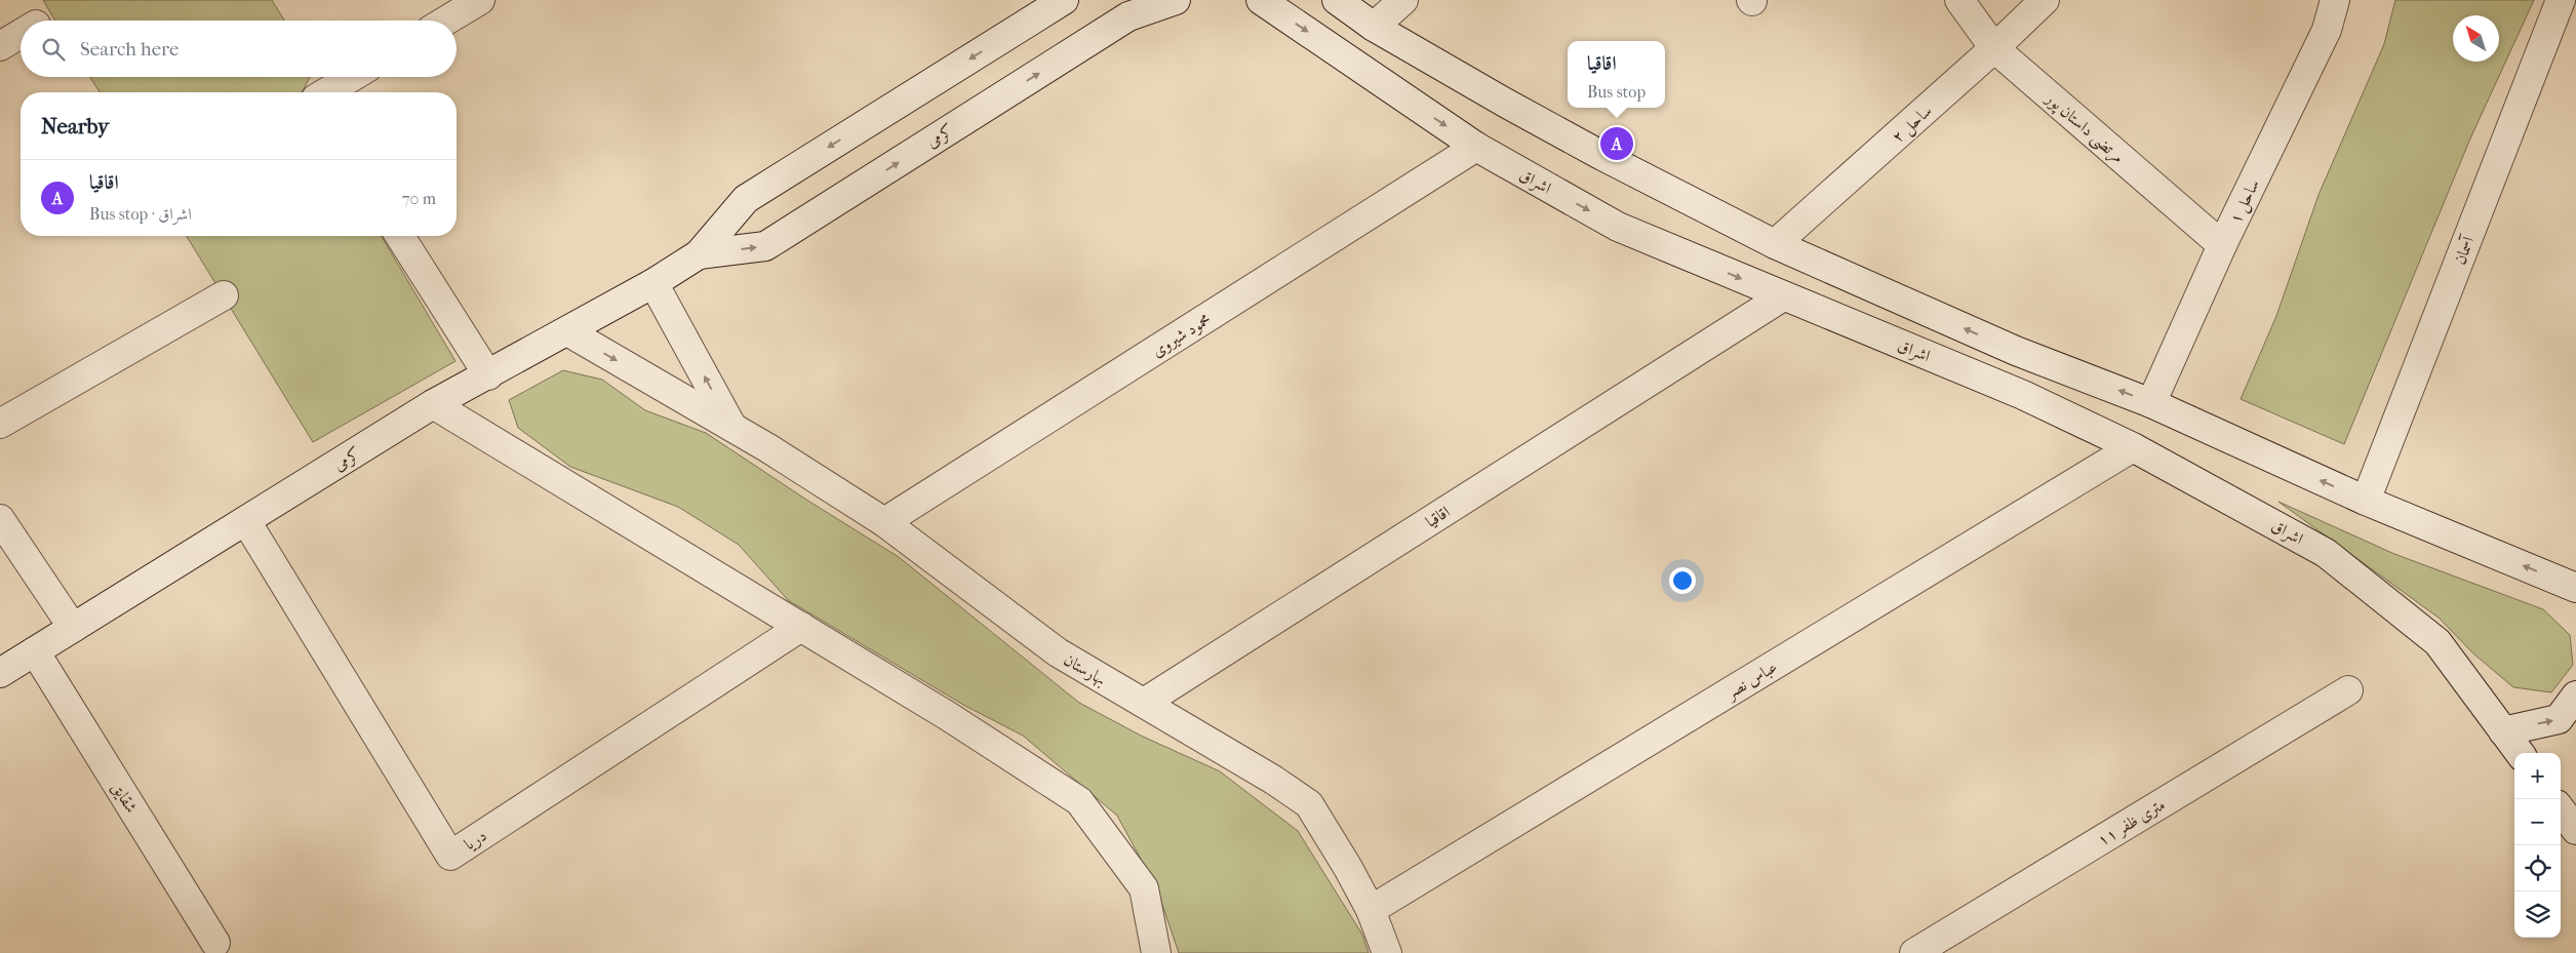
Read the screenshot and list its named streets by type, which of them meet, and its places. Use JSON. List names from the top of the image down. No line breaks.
{"streets":{"street":["ساحل ۲","مرتضی داستان پور","کرمی","اشراق","ساحل ۱","آسمان","محمود شیروی","اقاقیا","بهارستان","عباس نصر","شقایق","۱۱ متری ظفر","دریا"]},"crossings":[["ساحل ۲","مرتضی داستان پور"],["مرتضی داستان پور","ساحل ۱"],["کرمی","بهارستان"],["کرمی","شقایق"],["کرمی","دریا"],["اشراق","محمود شیروی"],["اشراق","اقاقیا"],["اشراق","عباس نصر"],["محمود شیروی","بهارستان"],["اقاقیا","بهارستان"],["بهارستان","عباس نصر"]],"north":"top left","page":{"search":"Search here","popup":["اقاقیا","Bus stop"],"heading":"Nearby","pins":"A","list":[{"mark":"A","name":"اقاقیا","note":"Bus stop · اشراق","value":"70 m"}],"map_buttons":["+","−"]}}
